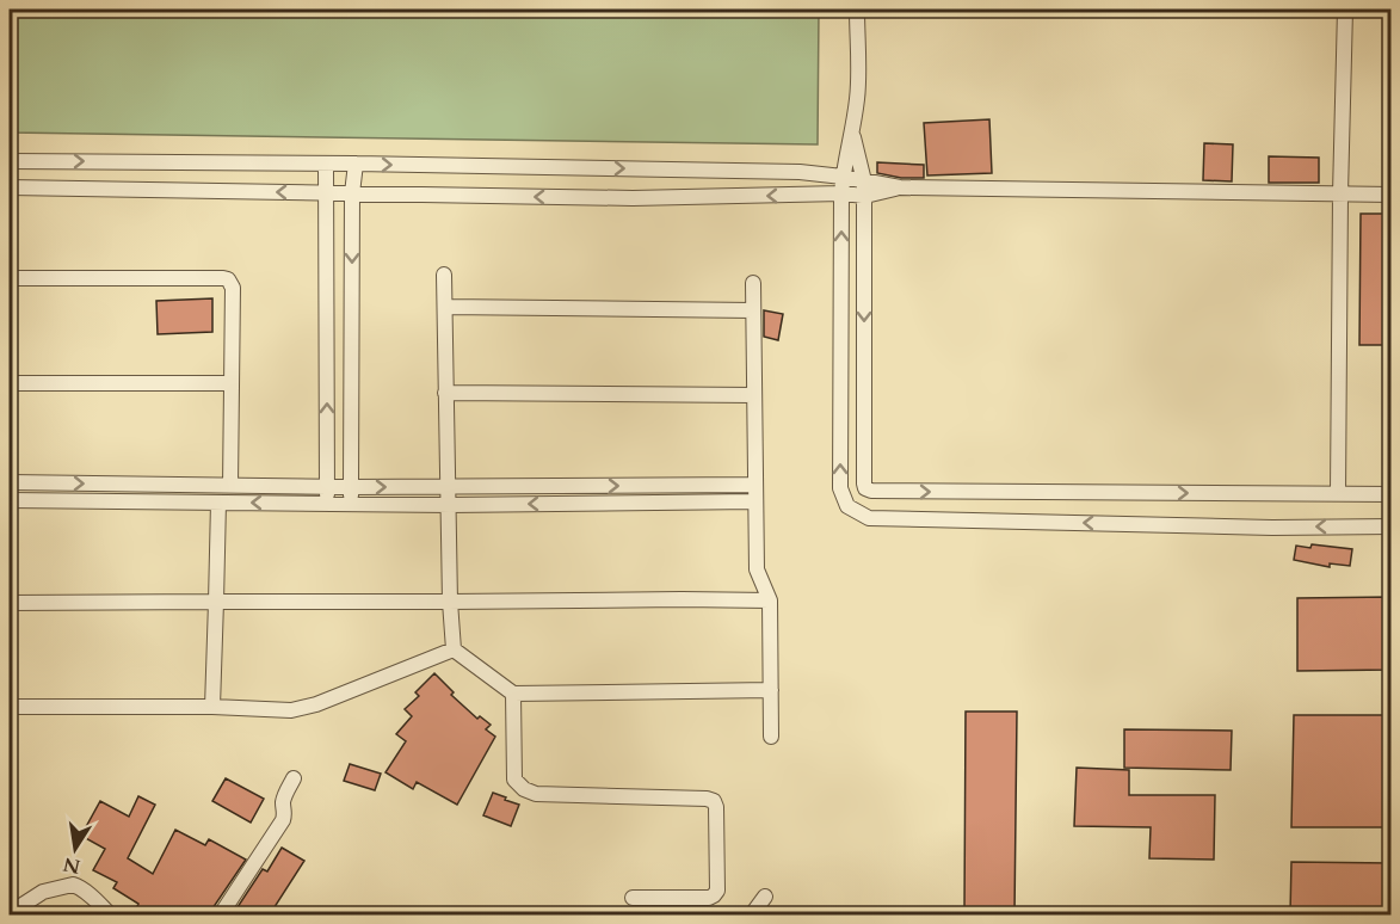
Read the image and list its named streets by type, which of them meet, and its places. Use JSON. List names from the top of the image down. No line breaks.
{"north":"bottom"}
